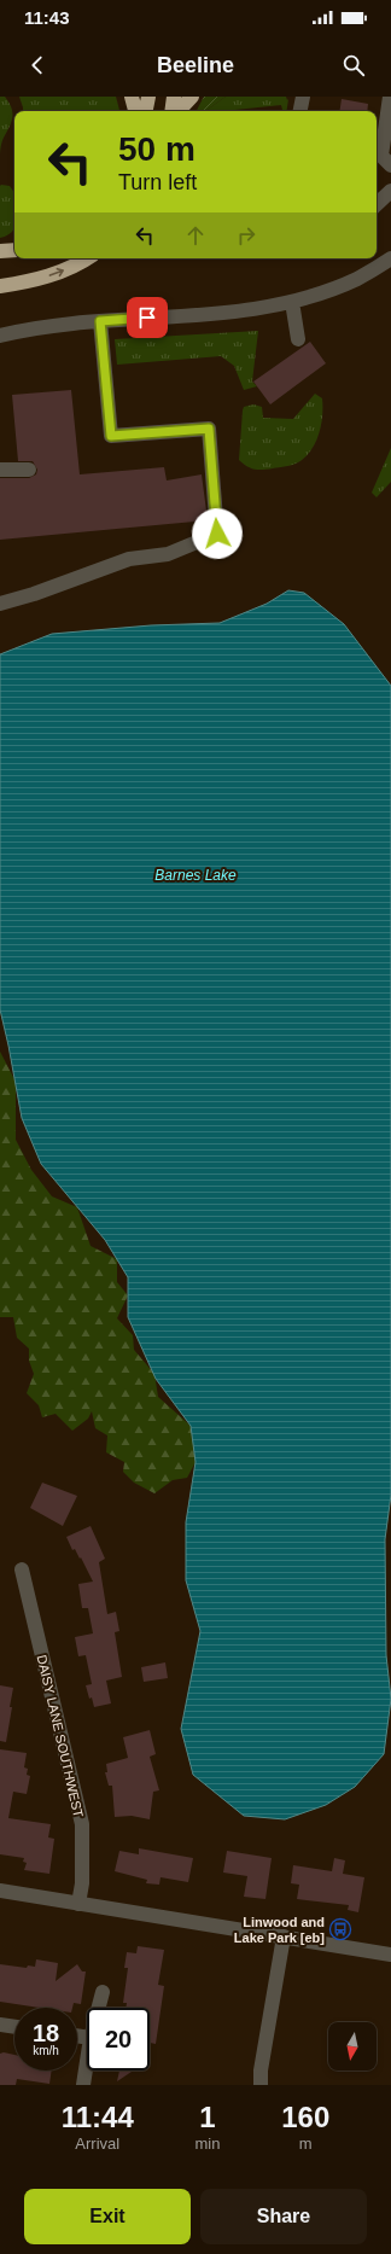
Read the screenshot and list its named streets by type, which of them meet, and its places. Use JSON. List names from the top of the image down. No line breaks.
{"streets":{"street":["DAISY LANE SOUTHWEST"]},"water":["Barnes Lake"],"places":{"bus stop":["Linwood and Lake Park [eb]"]},"north":"bottom","page":{"status":"11:43","header":"Beeline","turn":["50 m","Turn left"],"speed":"18 km/h","limit":"20","eta":["11:44","Arrival","1","min","160","m"],"buttons":["Exit","Share"]}}
